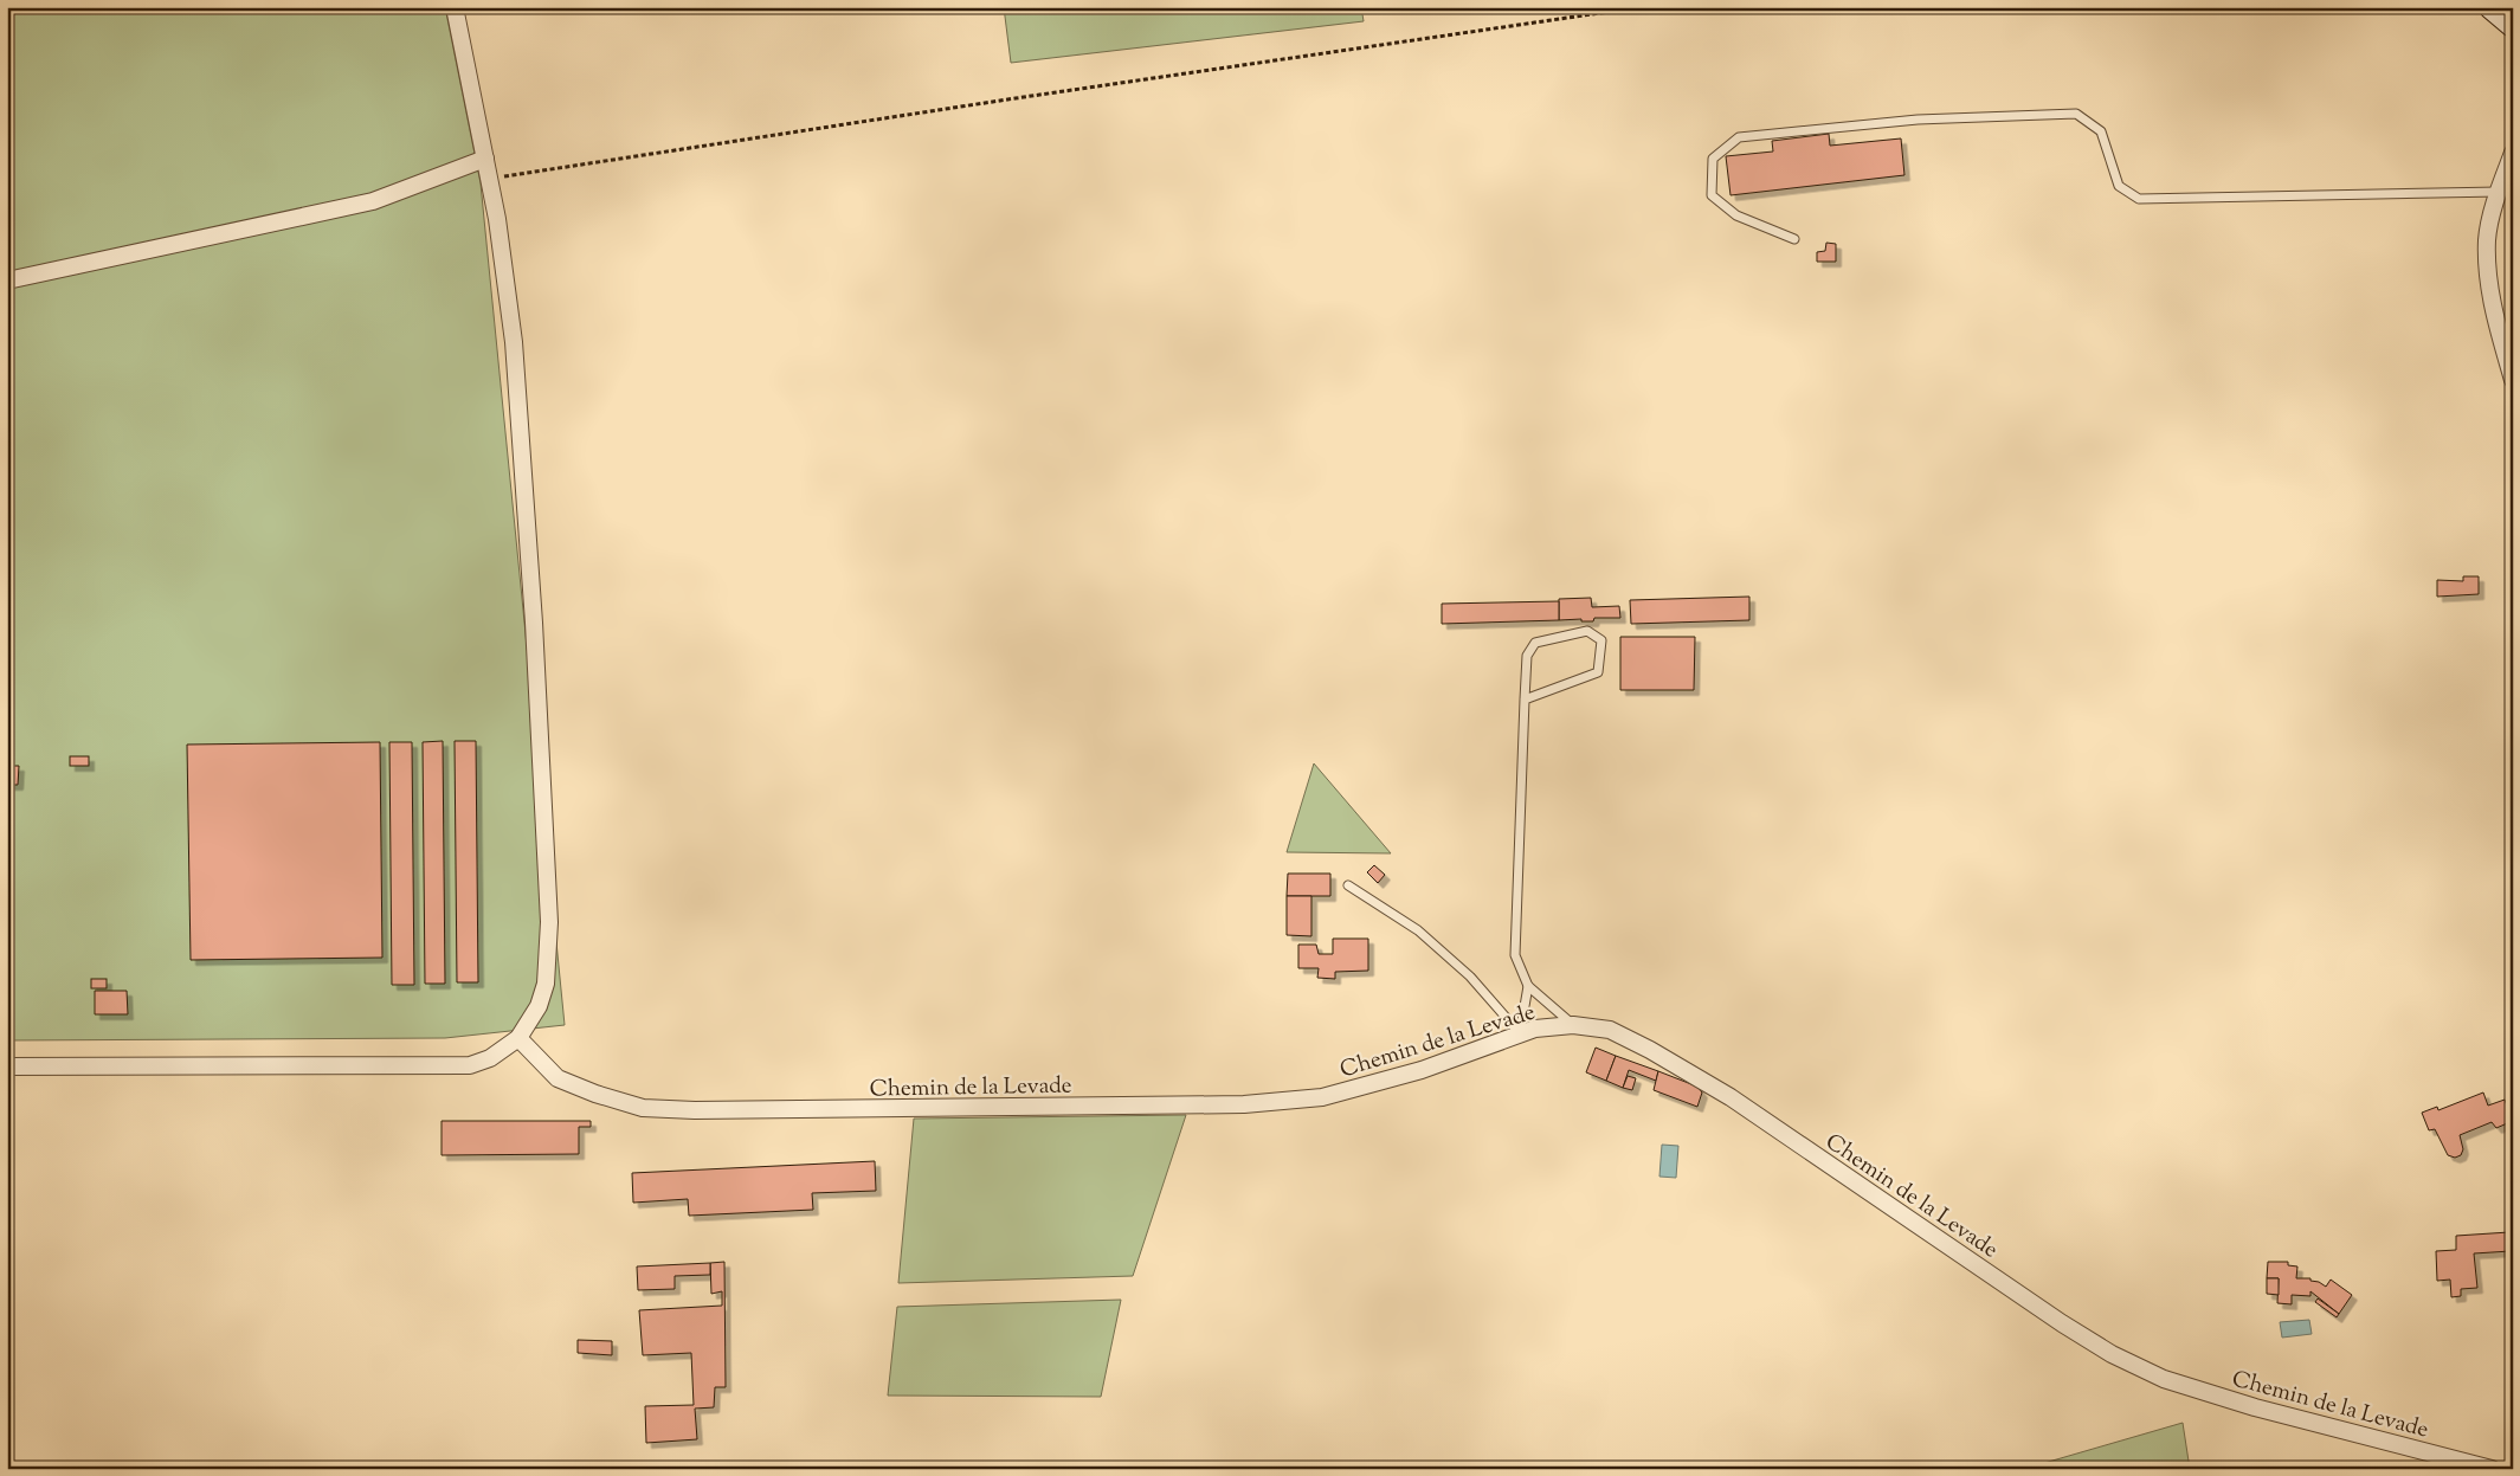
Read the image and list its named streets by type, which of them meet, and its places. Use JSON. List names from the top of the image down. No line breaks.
{"streets":{"street":["Chemin de la Levade"]}}
